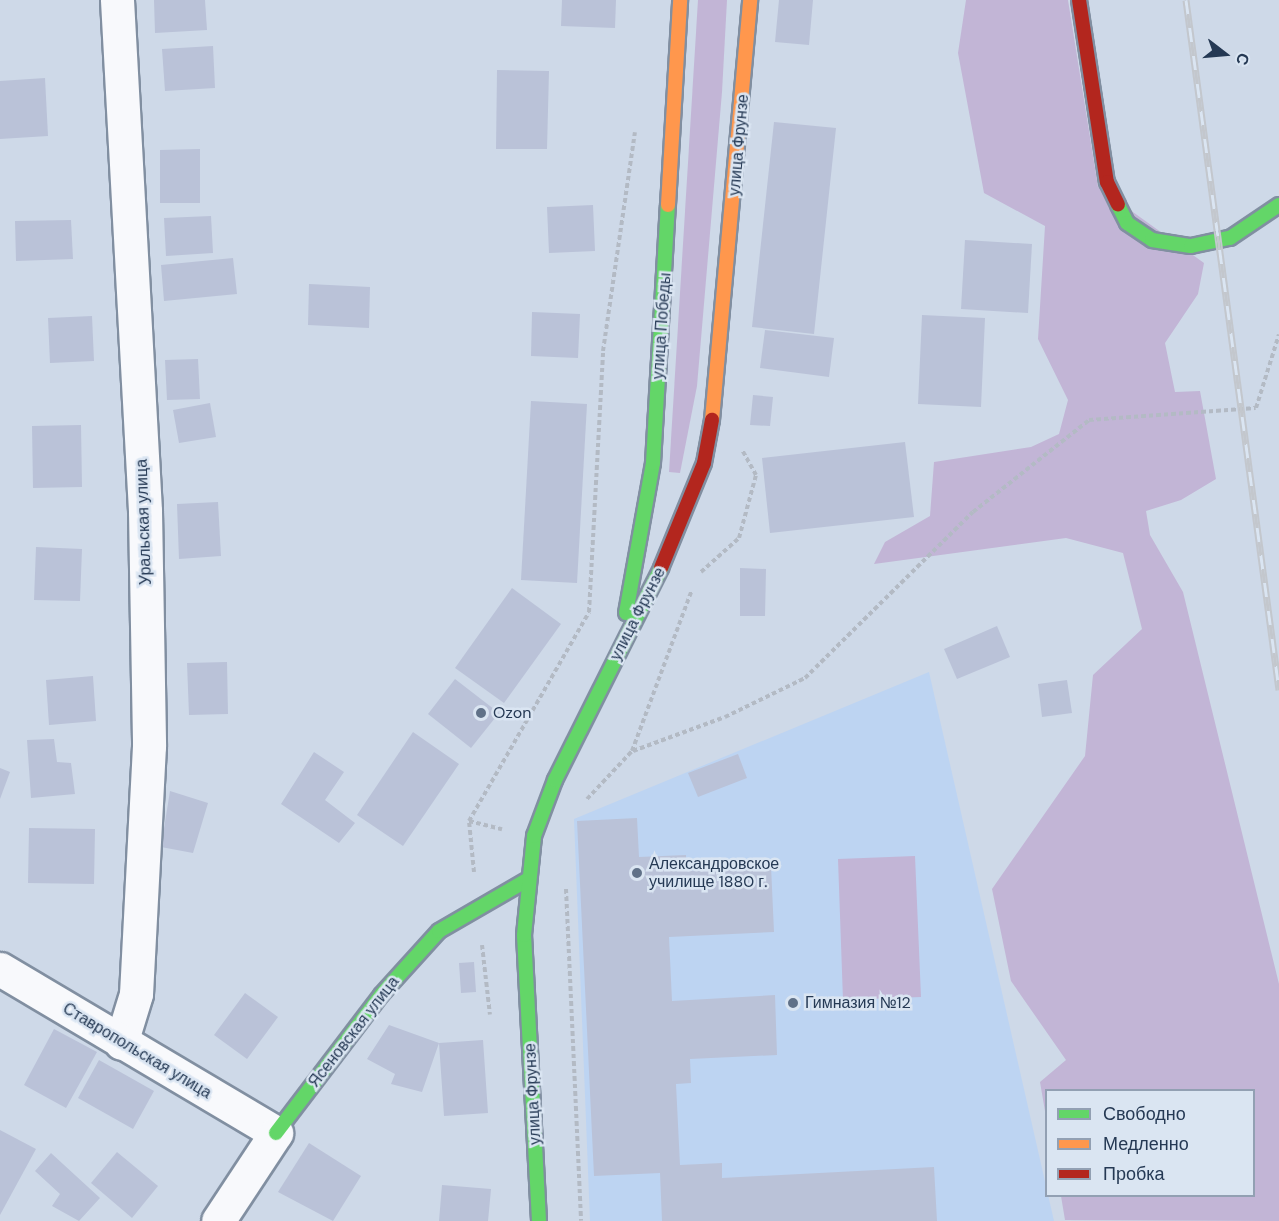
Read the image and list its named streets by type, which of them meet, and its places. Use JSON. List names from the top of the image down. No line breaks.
{"streets":{"main road":["улица Фрунзе","улица Победы","Ясеновская улица"],"street":["Уральская улица","Ставропольская улица"]},"crossings":[["улица Фрунзе","улица Победы"],["улица Фрунзе","Ясеновская улица"],["Уральская улица","Ставропольская улица"],["Ясеновская улица","Ставропольская улица"]],"places":["Ozon","Александровское училище 1880 г.","Гимназия №12"],"legend":["Свободно","Медленно","Пробка"],"north":"right"}
